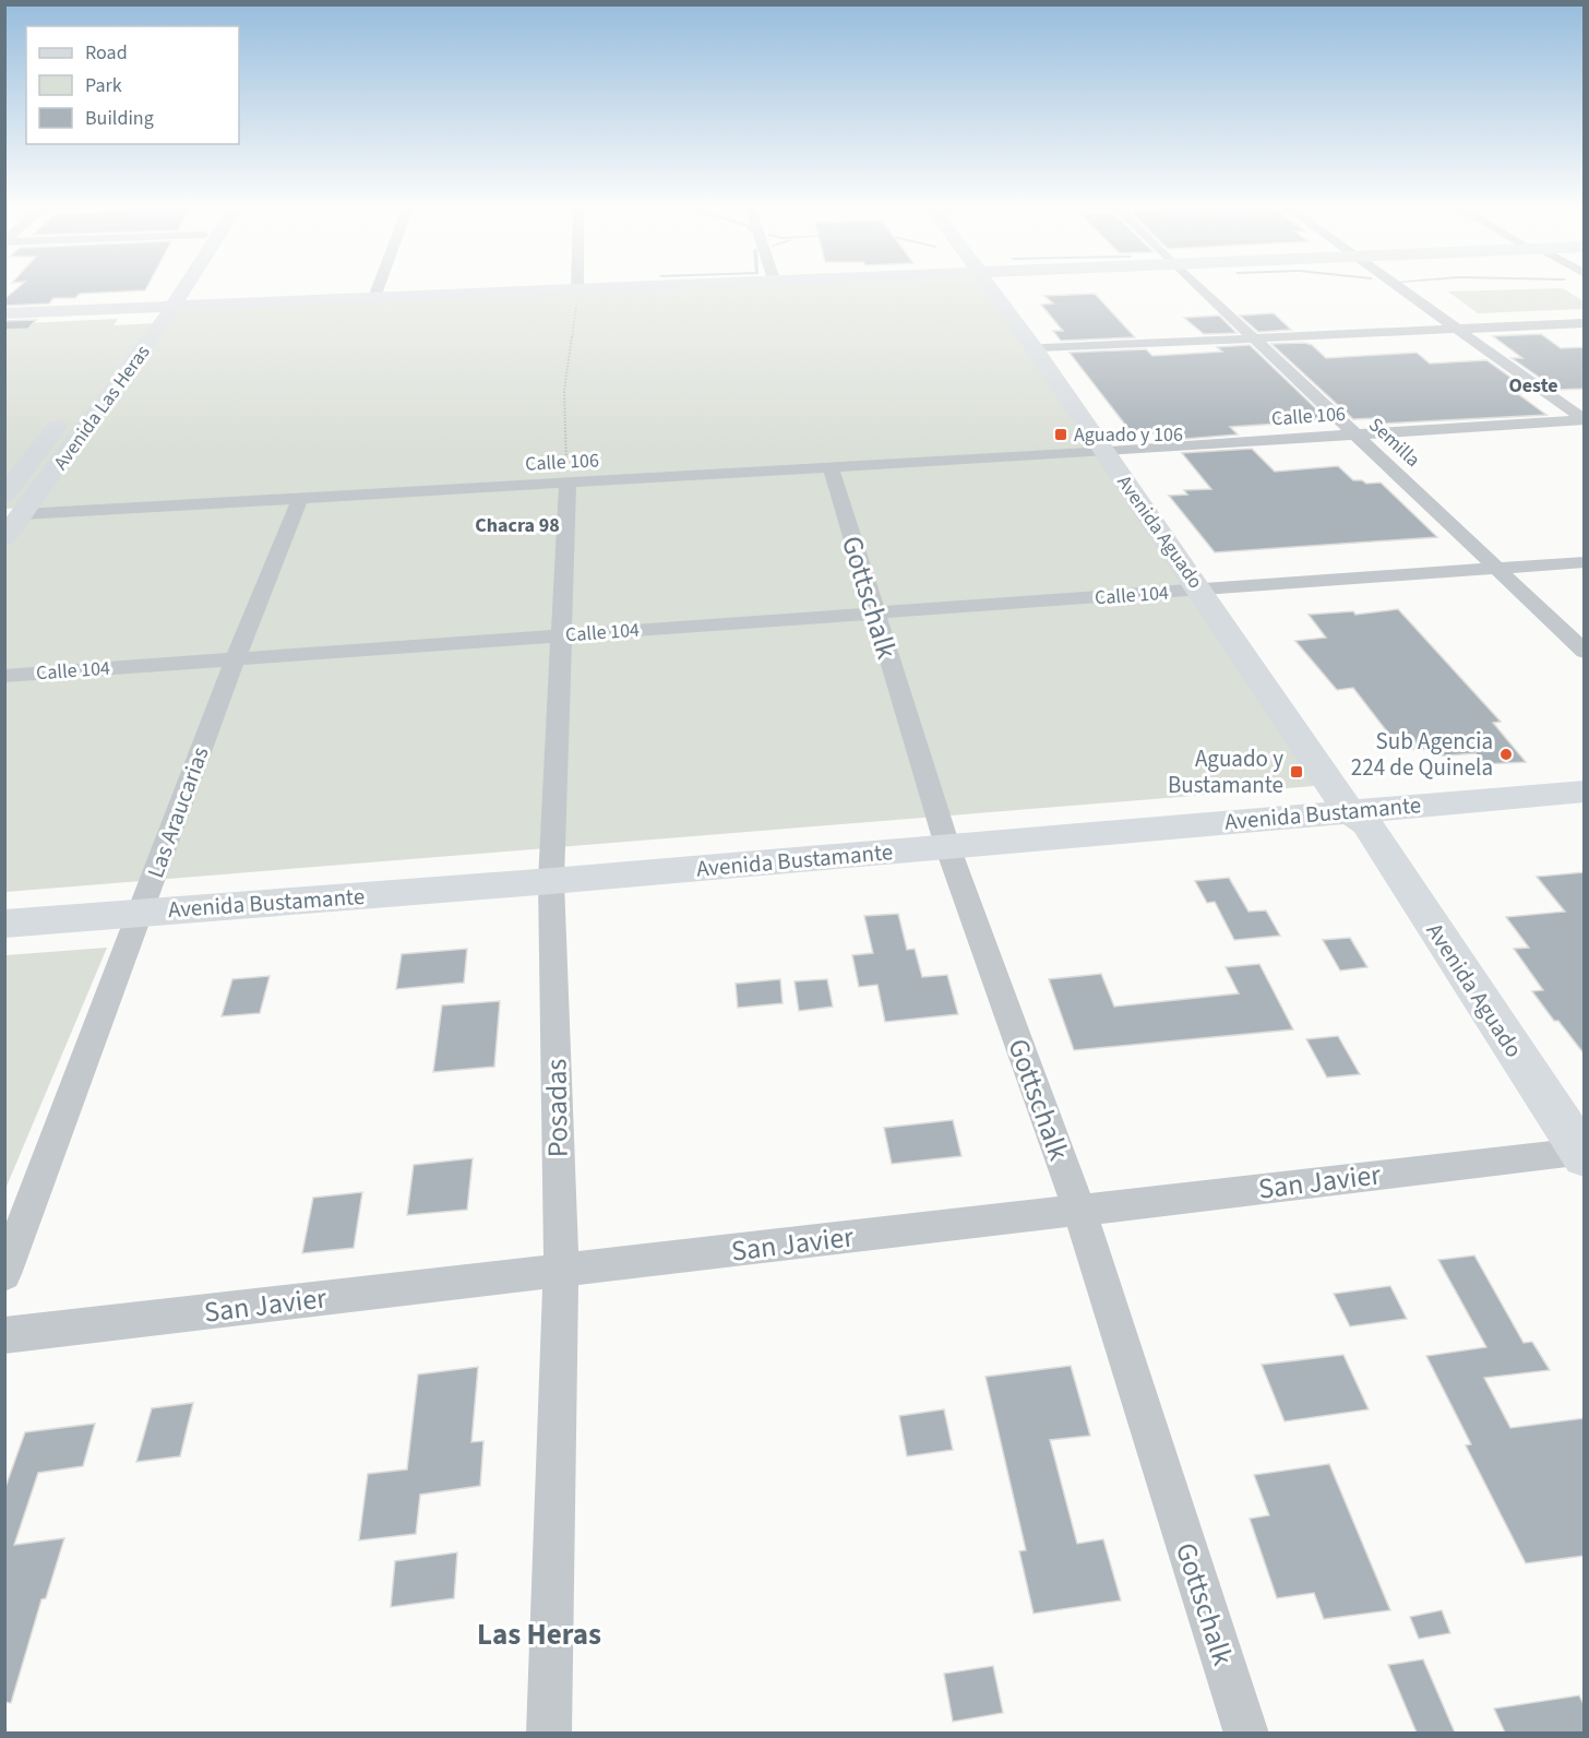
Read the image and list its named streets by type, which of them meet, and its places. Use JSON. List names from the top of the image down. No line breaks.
{"streets":{"main road":["Avenida Las Heras","Avenida Aguado","Avenida Bustamante"],"street":["Calle 106","Semilla","Calle 104","Gottschalk","Las Araucarias","Posadas","San Javier"]},"crossings":[["Avenida Las Heras","Calle 106"],["Calle 106","Semilla"],["Calle 106","Avenida Aguado"],["Calle 106","Gottschalk"],["Calle 106","Las Araucarias"],["Calle 106","Posadas"],["Semilla","Calle 104"],["Avenida Aguado","Calle 104"],["Avenida Aguado","Avenida Bustamante"],["Avenida Aguado","San Javier"],["Calle 104","Gottschalk"],["Calle 104","Las Araucarias"],["Calle 104","Posadas"],["Gottschalk","Avenida Bustamante"],["Gottschalk","San Javier"],["Las Araucarias","Avenida Bustamante"],["Avenida Bustamante","Posadas"],["Posadas","San Javier"]],"districts":["Oeste","Chacra 98","Las Heras"],"places":{"transit":["Aguado y 106","Aguado y Bustamante"],"other":["Sub Agencia 224 de Quinela"]},"legend":["Road","Park","Building"]}
